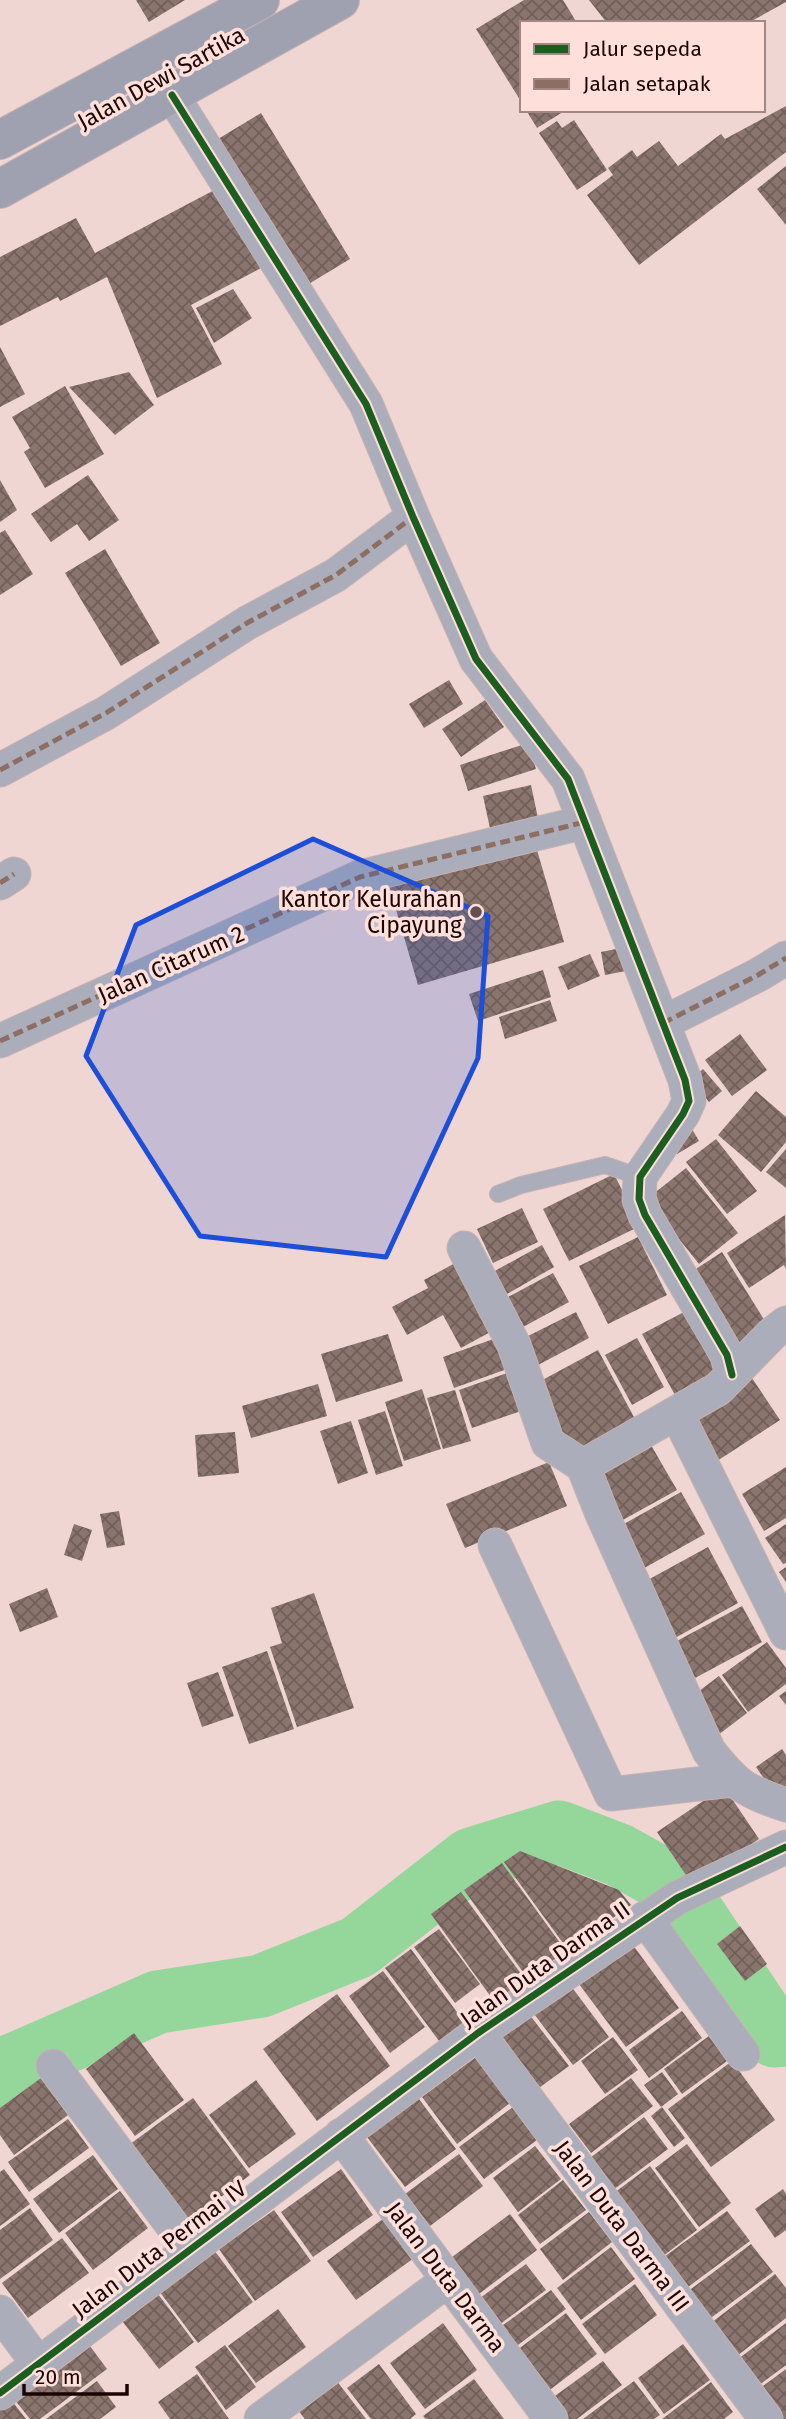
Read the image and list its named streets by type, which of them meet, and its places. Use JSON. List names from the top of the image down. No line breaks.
{"streets":{"highway":["Jalan Dewi Sartika"],"street":["Jalan Citarum 2","Jalan Duta Darma II","Jalan Duta Darma III","Jalan Duta Permai IV","Jalan Duta Darma"]},"crossings":[["Jalan Duta Darma II","Jalan Duta Darma III"],["Jalan Duta Darma II","Jalan Duta Permai IV"],["Jalan Duta Darma II","Jalan Duta Darma"],["Jalan Duta Permai IV","Jalan Duta Darma"]],"places":["Kantor Kelurahan Cipayung"],"legend":["Jalur sepeda","Jalan setapak"],"scale_bar":"20 m"}
